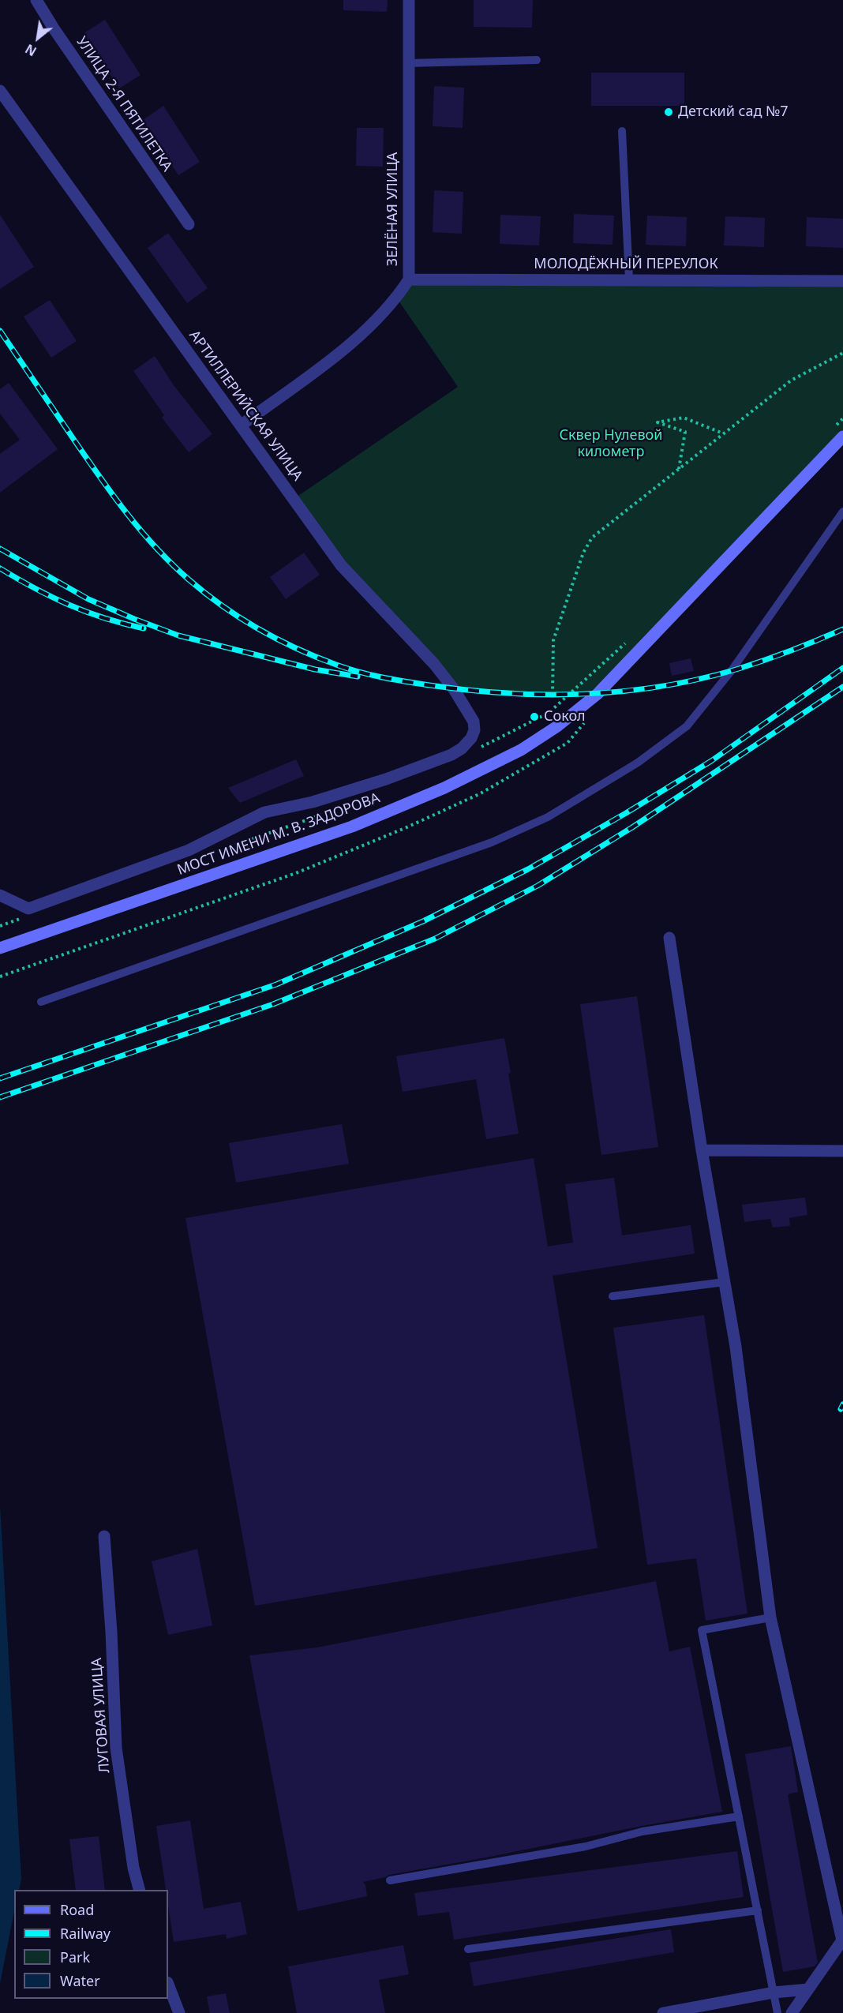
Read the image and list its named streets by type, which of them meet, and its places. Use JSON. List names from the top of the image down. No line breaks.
{"streets":{"main road":["МОСТ ИМЕНИ М. В. ЗАДОРОВА"],"street":["УЛИЦА 2-Я ПЯТИЛЕТКА","ЗЕЛЁНАЯ УЛИЦА","МОЛОДЁЖНЫЙ ПЕРЕУЛОК","АРТИЛЛЕРИЙСКАЯ УЛИЦА","ЛУГОВАЯ УЛИЦА"]},"crossings":[["ЗЕЛЁНАЯ УЛИЦА","МОЛОДЁЖНЫЙ ПЕРЕУЛОК"],["ЗЕЛЁНАЯ УЛИЦА","АРТИЛЛЕРИЙСКАЯ УЛИЦА"]],"parks":["Сквер Нулевой километр"],"places":["Детский сад №7","Сокол"],"legend":["Road","Railway","Park","Water"],"north":"bottom left"}
